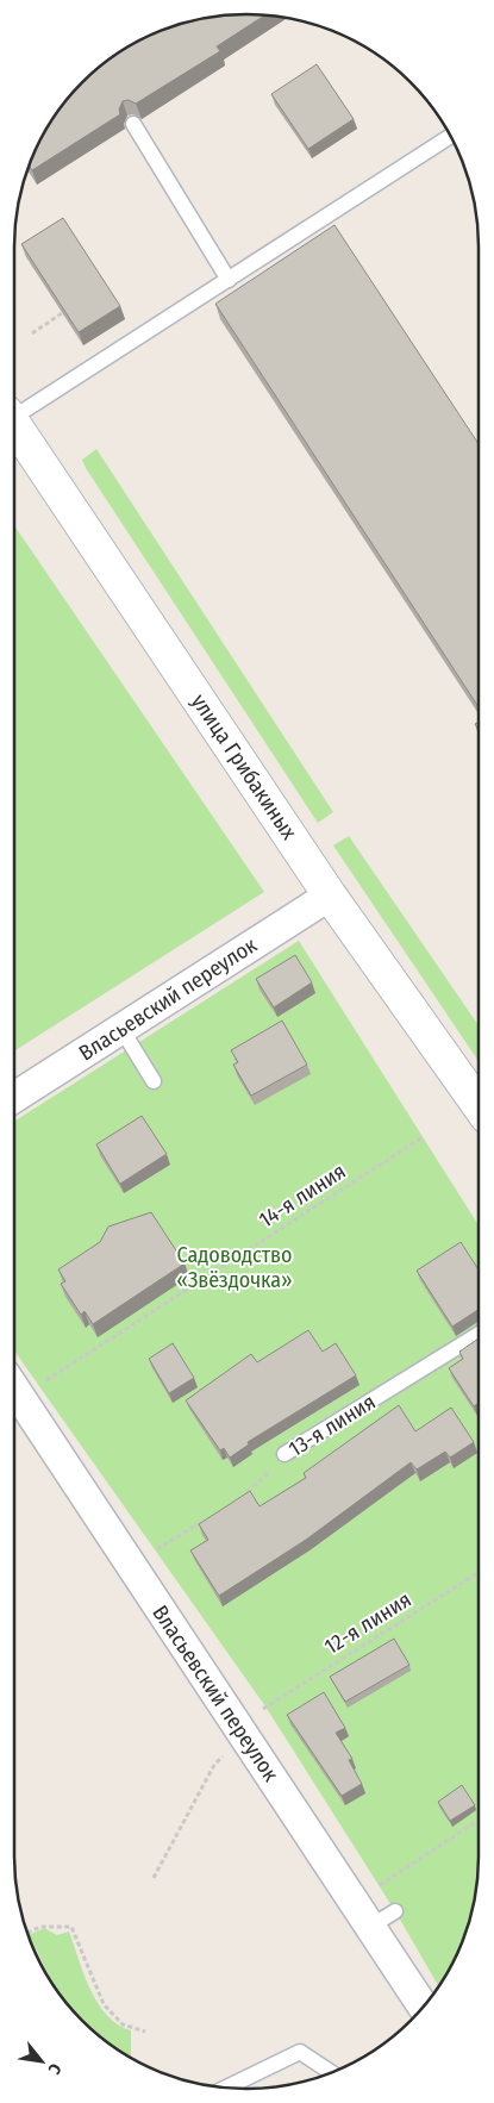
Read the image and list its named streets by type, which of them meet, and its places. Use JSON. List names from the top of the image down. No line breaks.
{"streets":{"street":["улица Грибакиных","Власьевский переулок"],"lane":["13-я линия"],"path":["14-я линия","12-я линия"]},"crossings":[["улица Грибакиных","Власьевский переулок"]],"parks":["Садоводство «Звёздочка»"],"north":"bottom right"}
